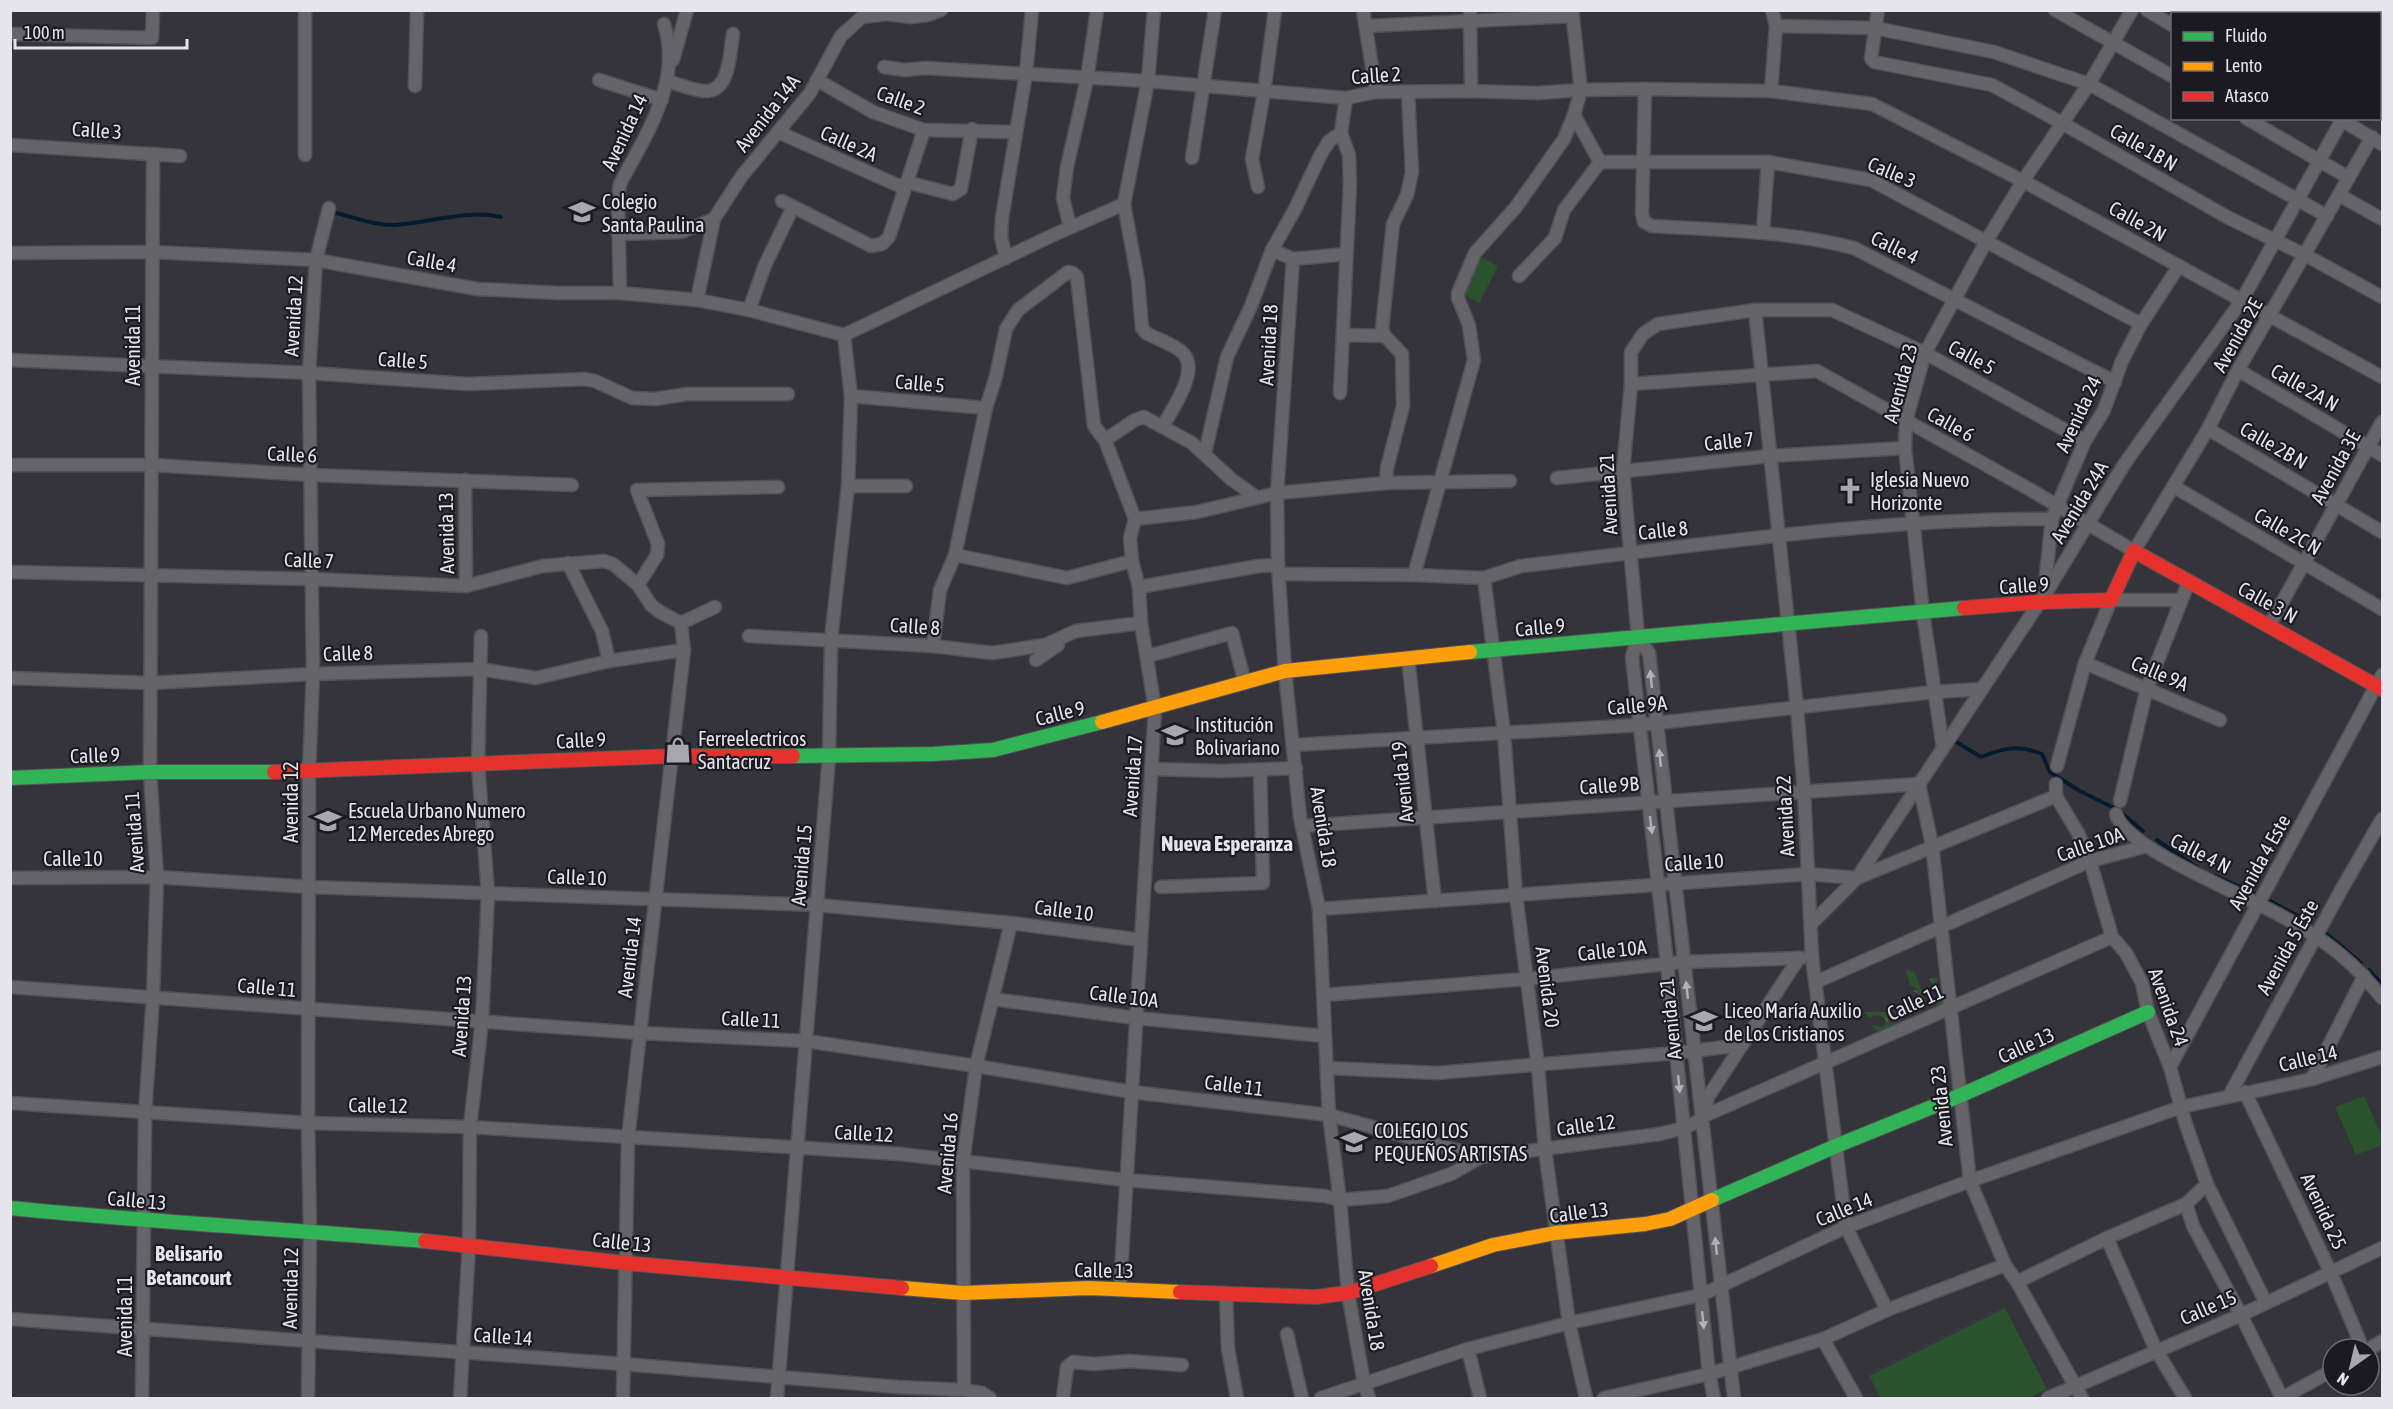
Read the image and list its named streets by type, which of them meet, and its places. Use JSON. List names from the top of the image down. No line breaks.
{"streets":{"street":["Calle 2","Avenida 14A","Calle 3","Avenida 14","Calle 2A","Calle 1B N","Calle 2N","Calle 4","Avenida 12","Avenida 2E","Avenida 11","Avenida 18","Calle 5","Avenida 23","Calle 2A N","Avenida 24","Calle 6","Calle 7","Calle 2B N","Avenida 3E","Avenida 21","Avenida 24A","Calle 8","Calle 2C N","Avenida 13","Calle 9","Calle 3 N","Calle 9A","Avenida 17","Avenida 19","Calle 9B","Avenida 22","Calle 10A","Calle 4 N","Calle 10","Avenida 4 Este","Avenida 15","Avenida 5 Este","Calle 11","Avenida 20","Calle 13","Calle 14","Calle 12","Avenida 16","Avenida 25","Calle 15"]},"crossings":[["Calle 2","Avenida 14A"],["Calle 2","Calle 2A"],["Calle 2","Calle 2N"],["Avenida 14A","Calle 2A"],["Calle 3","Calle 4"],["Calle 3","Avenida 11"],["Calle 3","Avenida 23"],["Calle 3","Avenida 24"],["Avenida 14","Calle 4"],["Avenida 14","Calle 8"],["Avenida 14","Calle 9"],["Avenida 14","Calle 10"],["Avenida 14","Calle 11"],["Avenida 14","Calle 13"],["Avenida 14","Calle 14"],["Avenida 14","Calle 12"],["Calle 1B N","Avenida 2E"],["Calle 1B N","Avenida 23"],["Calle 1B N","Avenida 24A"],["Calle 2N","Avenida 2E"],["Calle 2N","Avenida 23"],["Calle 2N","Avenida 24"],["Calle 2N","Avenida 24A"],["Calle 4","Avenida 12"],["Calle 4","Avenida 11"],["Calle 4","Avenida 23"],["Calle 4","Avenida 24"],["Calle 4","Avenida 15"],["Avenida 12","Calle 5"],["Avenida 12","Calle 6"],["Avenida 12","Calle 7"],["Avenida 12","Calle 8"],["Avenida 12","Calle 9"],["Avenida 12","Calle 10"],["Avenida 12","Calle 11"],["Avenida 12","Calle 13"],["Avenida 12","Calle 14"],["Avenida 12","Calle 12"],["Avenida 2E","Calle 2A N"],["Avenida 2E","Calle 6"],["Avenida 2E","Calle 2B N"],["Avenida 2E","Calle 2C N"],["Avenida 2E","Calle 3 N"],["Avenida 11","Calle 5"],["Avenida 11","Calle 6"],["Avenida 11","Calle 7"],["Avenida 11","Calle 8"],["Avenida 11","Calle 9"],["Avenida 11","Calle 10"],["Avenida 11","Calle 11"],["Avenida 11","Calle 13"],["Avenida 11","Calle 14"],["Avenida 11","Calle 12"],["Avenida 18","Calle 8"],["Avenida 18","Calle 9"],["Avenida 18","Calle 9A"],["Avenida 18","Calle 9B"],["Avenida 18","Calle 10A"],["Avenida 18","Calle 10"],["Avenida 18","Calle 11"],["Avenida 18","Calle 13"],["Avenida 18","Calle 14"],["Avenida 18","Calle 12"],["Calle 5","Avenida 23"],["Calle 5","Avenida 24"],["Calle 5","Avenida 21"],["Calle 5","Avenida 17"],["Calle 5","Avenida 22"],["Calle 5","Avenida 15"],["Avenida 23","Calle 6"],["Avenida 23","Calle 7"],["Avenida 23","Avenida 24A"],["Avenida 23","Calle 8"],["Avenida 23","Calle 9"],["Avenida 23","Calle 9A"],["Avenida 23","Calle 9B"],["Avenida 23","Calle 10A"],["Avenida 23","Calle 10"],["Avenida 23","Calle 11"],["Avenida 23","Calle 13"],["Avenida 23","Calle 14"],["Avenida 23","Calle 15"],["Calle 2A N","Avenida 3E"],["Avenida 24","Calle 6"],["Avenida 24","Avenida 24A"],["Avenida 24","Calle 8"],["Avenida 24","Calle 9"],["Avenida 24","Calle 10A"],["Avenida 24","Calle 10"],["Avenida 24","Avenida 4 Este"],["Avenida 24","Calle 11"],["Avenida 24","Calle 13"],["Avenida 24","Calle 14"],["Avenida 24","Calle 15"],["Calle 6","Avenida 21"],["Calle 6","Avenida 24A"],["Calle 6","Avenida 13"],["Calle 6","Calle 3 N"],["Calle 6","Avenida 22"],["Calle 7","Avenida 21"],["Calle 7","Avenida 13"],["Calle 7","Avenida 22"],["Calle 2B N","Avenida 3E"],["Avenida 3E","Calle 2C N"],["Avenida 3E","Calle 3 N"],["Avenida 21","Calle 8"],["Avenida 21","Calle 9"],["Avenida 21","Calle 9A"],["Avenida 21","Calle 9B"],["Avenida 21","Calle 10A"],["Avenida 21","Calle 10"],["Avenida 21","Calle 11"],["Avenida 21","Calle 13"],["Avenida 21","Calle 14"],["Avenida 21","Calle 12"],["Avenida 24A","Calle 9"],["Avenida 24A","Calle 9A"],["Avenida 24A","Calle 9B"],["Avenida 24A","Avenida 22"],["Avenida 24A","Calle 10"],["Calle 8","Avenida 13"],["Calle 8","Avenida 17"],["Calle 8","Avenida 22"],["Calle 8","Avenida 15"],["Calle 8","Avenida 20"],["Avenida 13","Calle 9"],["Avenida 13","Calle 10"],["Avenida 13","Calle 11"],["Avenida 13","Calle 13"],["Avenida 13","Calle 14"],["Avenida 13","Calle 12"],["Calle 9","Avenida 17"],["Calle 9","Avenida 19"],["Calle 9","Avenida 22"],["Calle 9","Avenida 15"],["Calle 9","Avenida 20"],["Calle 3 N","Avenida 4 Este"],["Calle 9A","Avenida 19"],["Calle 9A","Avenida 22"],["Calle 9A","Avenida 20"],["Avenida 17","Calle 10A"],["Avenida 17","Calle 10"],["Avenida 17","Calle 11"],["Avenida 17","Calle 13"],["Avenida 17","Calle 12"],["Avenida 19","Calle 9B"],["Avenida 19","Calle 10"],["Calle 9B","Avenida 22"],["Calle 9B","Avenida 20"],["Avenida 22","Calle 10A"],["Avenida 22","Calle 10"],["Avenida 22","Calle 11"],["Avenida 22","Calle 13"],["Avenida 22","Calle 14"],["Calle 10A","Calle 4 N"],["Calle 10A","Avenida 20"],["Calle 10A","Avenida 16"],["Calle 4 N","Avenida 4 Este"],["Calle 4 N","Avenida 5 Este"],["Calle 10","Avenida 15"],["Calle 10","Avenida 20"],["Calle 10","Avenida 16"],["Avenida 15","Calle 11"],["Avenida 15","Calle 13"],["Avenida 15","Calle 14"],["Avenida 15","Calle 12"],["Avenida 5 Este","Calle 14"],["Calle 11","Calle 12"],["Calle 11","Avenida 16"],["Avenida 20","Calle 13"],["Avenida 20","Calle 14"],["Avenida 20","Calle 12"],["Calle 13","Avenida 16"],["Calle 14","Avenida 16"],["Calle 14","Avenida 25"],["Calle 12","Avenida 16"],["Avenida 25","Calle 15"]],"districts":["Nueva Esperanza","Belisario Betancourt"],"places":{"school or university":["Colegio Santa Paulina","Institución Bolivariano","Escuela Urbano Numero 12 Mercedes Abrego","Liceo María Auxilio de Los Cristianos","COLEGIO LOS PEQUEÑOS ARTISTAS"],"church":["Iglesia Nuevo Horizonte"],"shop":["Ferreelectricos Santacruz"]},"legend":["Fluido","Lento","Atasco"],"scale_bar":"100 m","north":"bottom left"}
